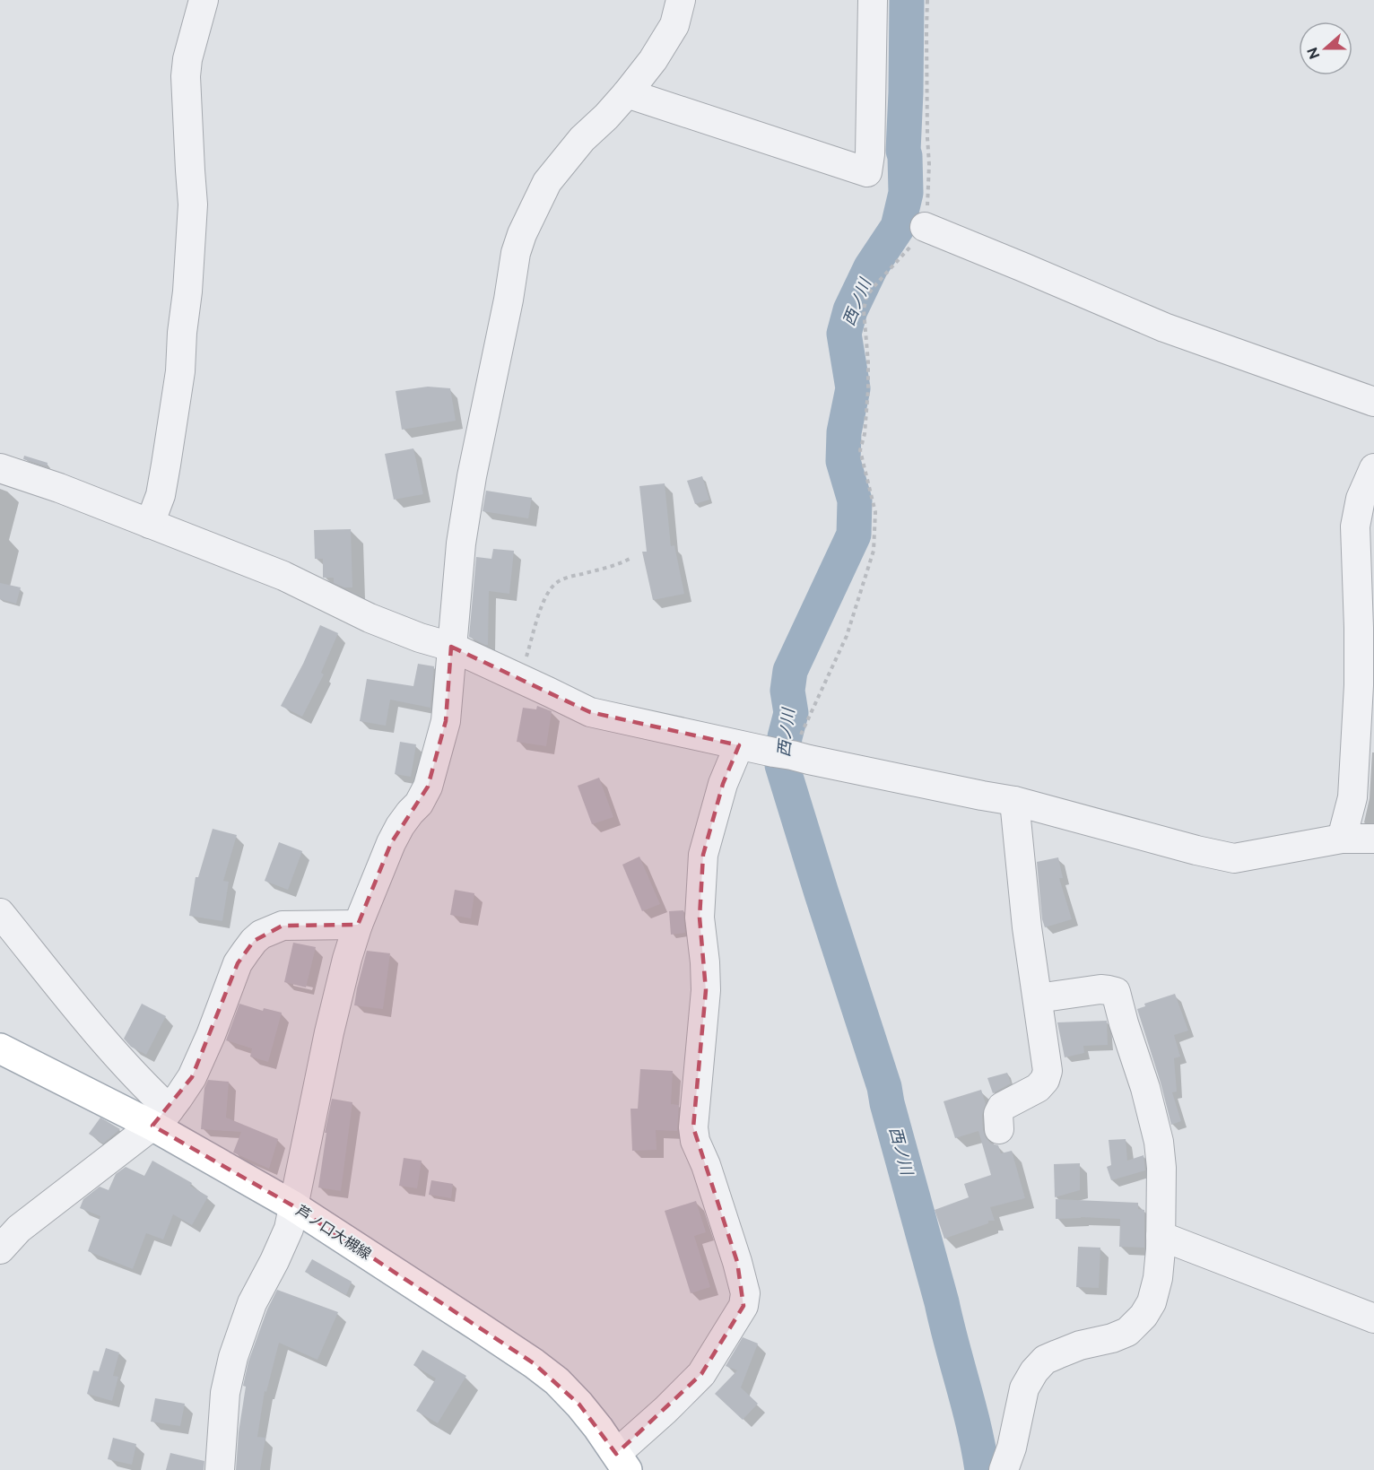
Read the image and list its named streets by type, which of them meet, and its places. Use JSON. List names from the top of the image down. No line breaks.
{"streets":{"main road":["芦ノ口大槻線"]},"water":["西ノ川"],"north":"left"}
